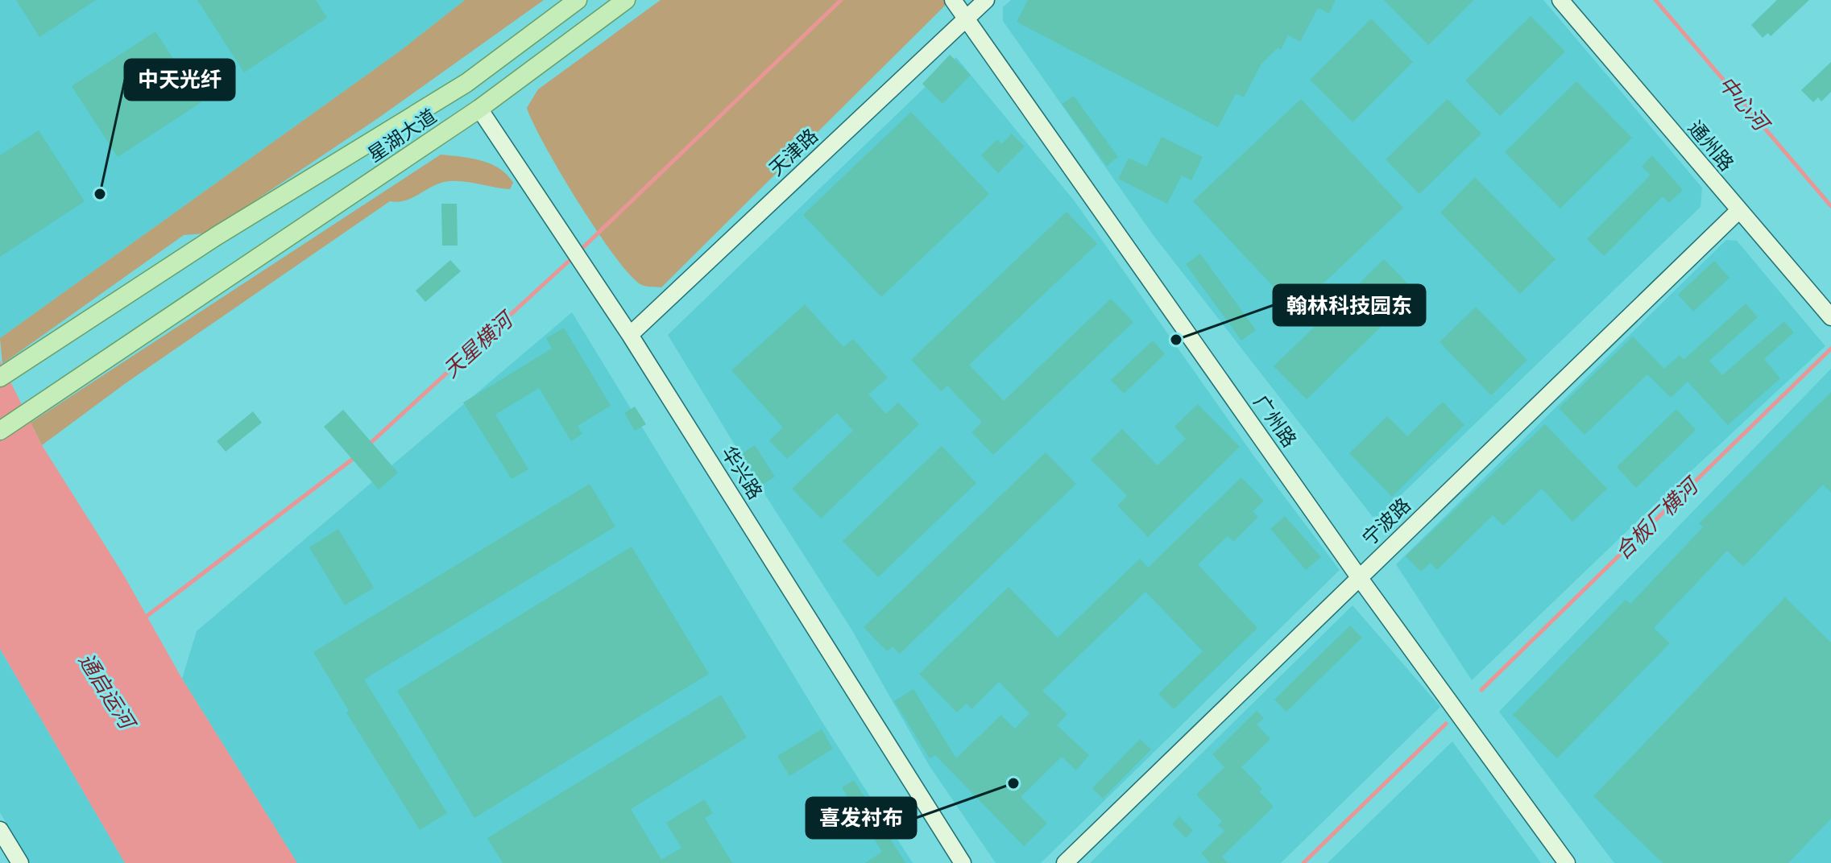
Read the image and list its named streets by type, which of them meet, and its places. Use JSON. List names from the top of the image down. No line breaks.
{"streets":{"main road":["星湖大道"],"street":["通州路","天津路","广州路","华兴路","宁波路"]},"crossings":[["星湖大道","华兴路"],["通州路","宁波路"],["天津路","广州路"],["天津路","华兴路"],["广州路","宁波路"]],"water":["中心河","天星横河","合板厂横河","通启运河"],"places":["中天光纤","翰林科技园东","喜发衬布"]}
